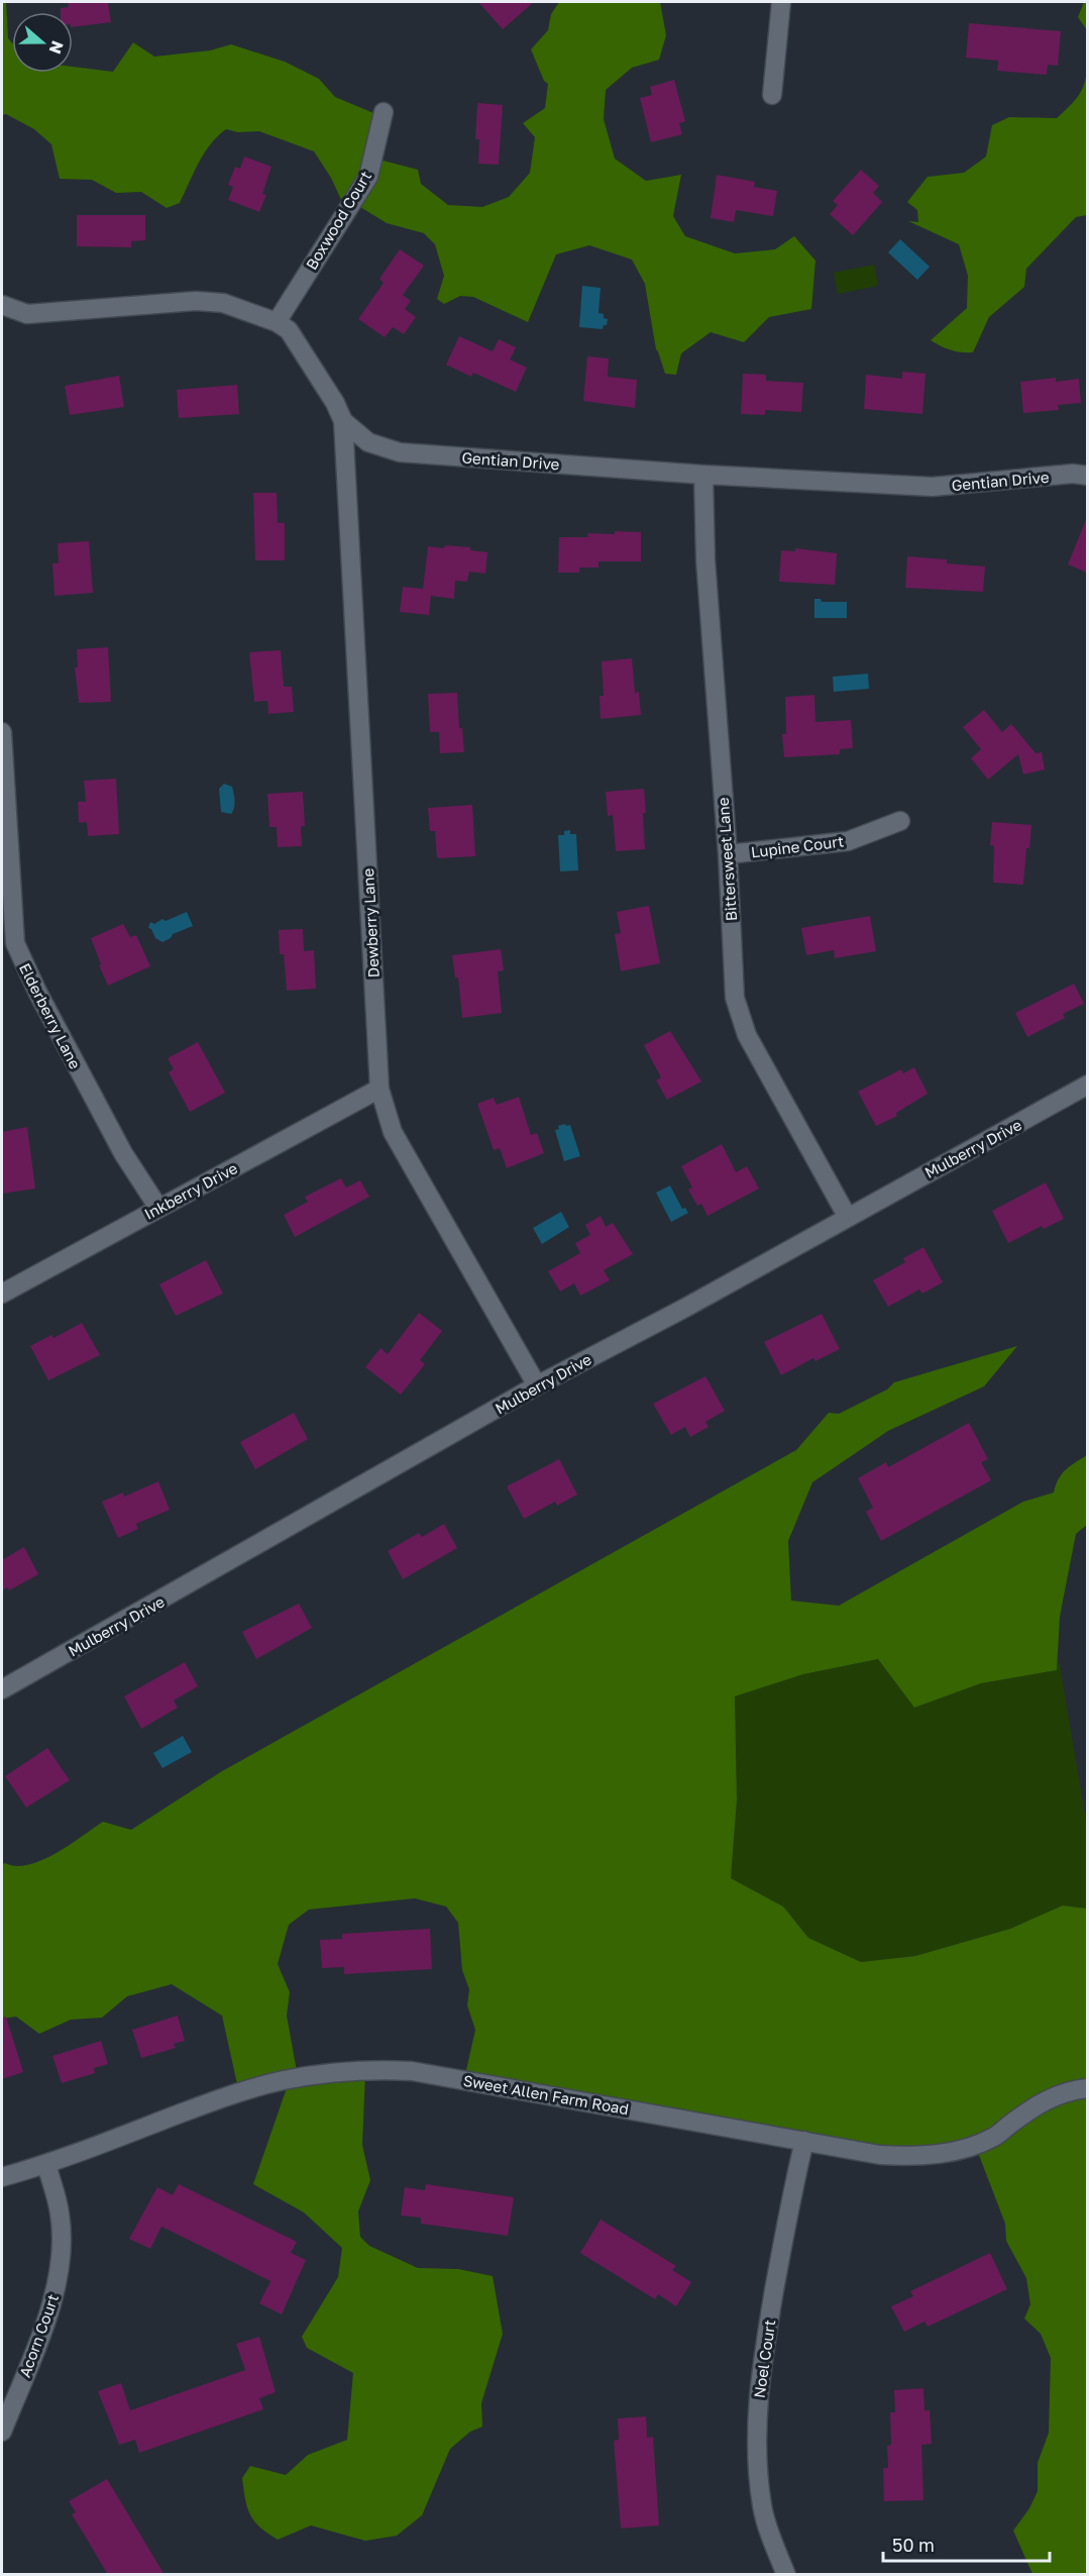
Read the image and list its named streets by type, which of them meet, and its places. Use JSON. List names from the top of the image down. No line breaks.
{"streets":{"street":["Boxwood Court","Gentian Drive","Lupine Court","Bittersweet Lane","Dewberry Lane","Elderberry Lane","Mulberry Drive","Inkberry Drive","Sweet Allen Farm Road","Acorn Court","Noel Court"]},"crossings":[["Boxwood Court","Gentian Drive"],["Gentian Drive","Bittersweet Lane"],["Gentian Drive","Dewberry Lane"],["Lupine Court","Bittersweet Lane"],["Bittersweet Lane","Mulberry Drive"],["Dewberry Lane","Mulberry Drive"],["Dewberry Lane","Inkberry Drive"],["Elderberry Lane","Inkberry Drive"],["Sweet Allen Farm Road","Acorn Court"],["Sweet Allen Farm Road","Noel Court"]],"scale_bar":"50 m","north":"right"}
